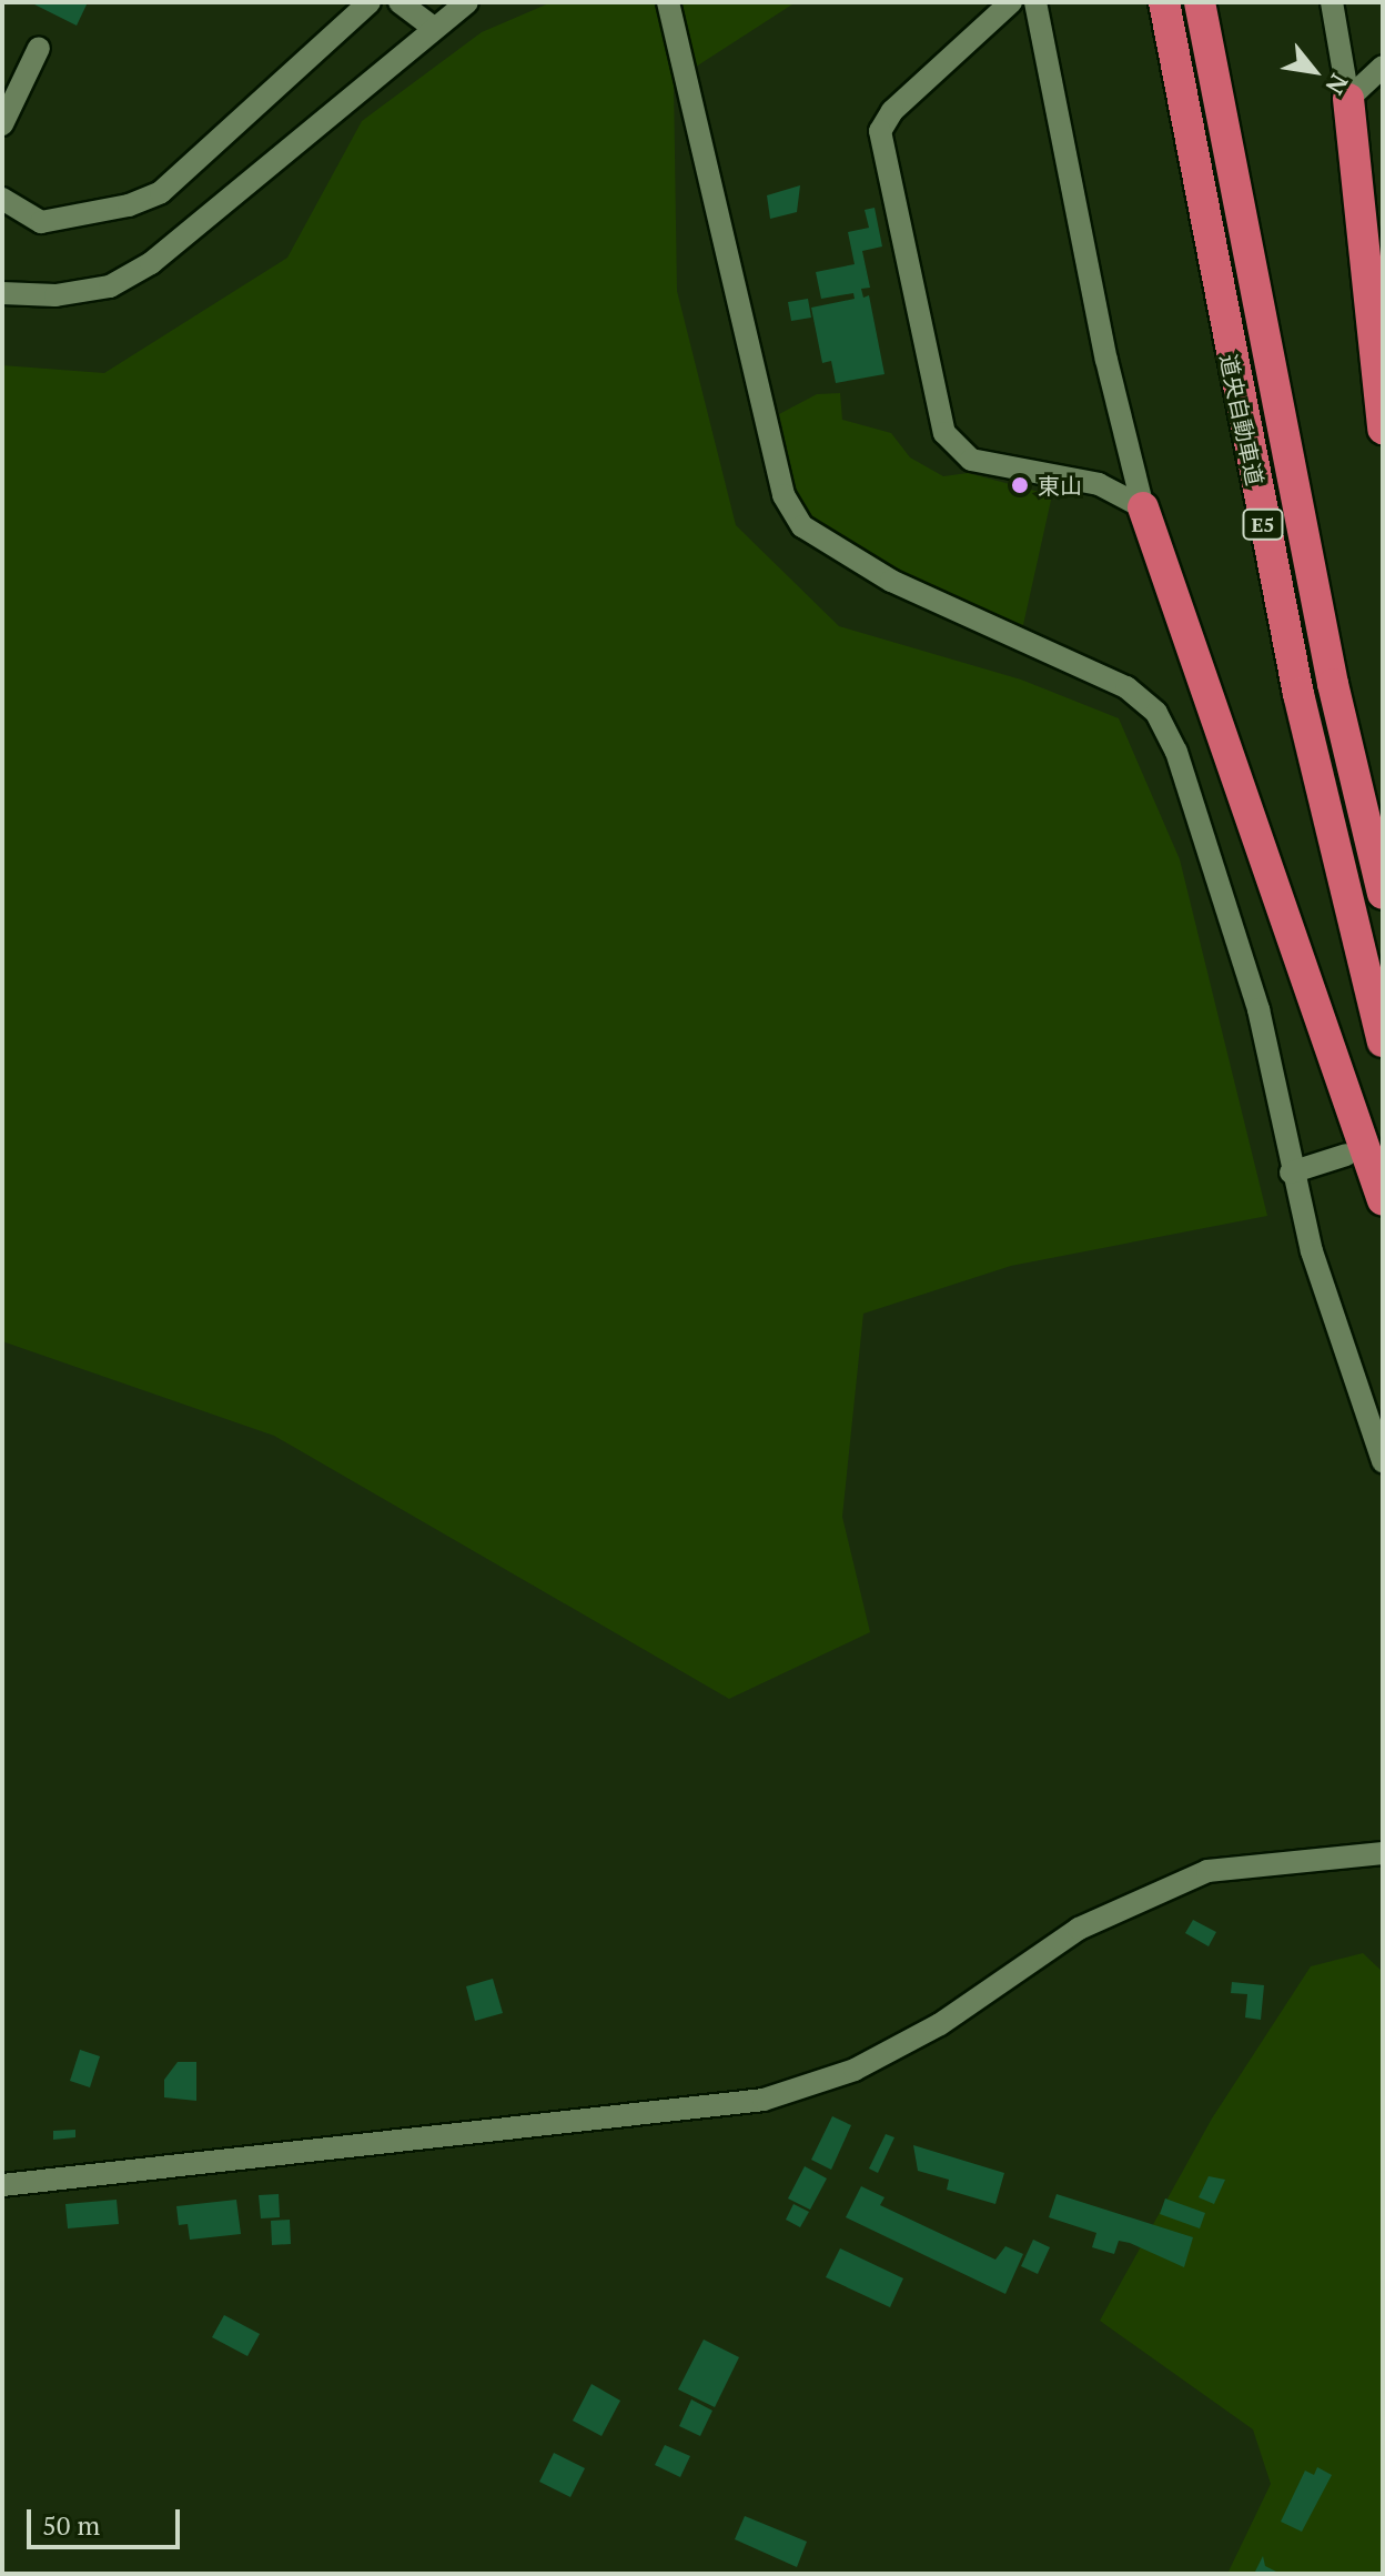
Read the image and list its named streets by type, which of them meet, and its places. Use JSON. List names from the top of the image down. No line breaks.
{"streets":{"highway":["道央自動車道","E5"]},"places":["東山"],"scale_bar":"50 m","north":"bottom right"}
